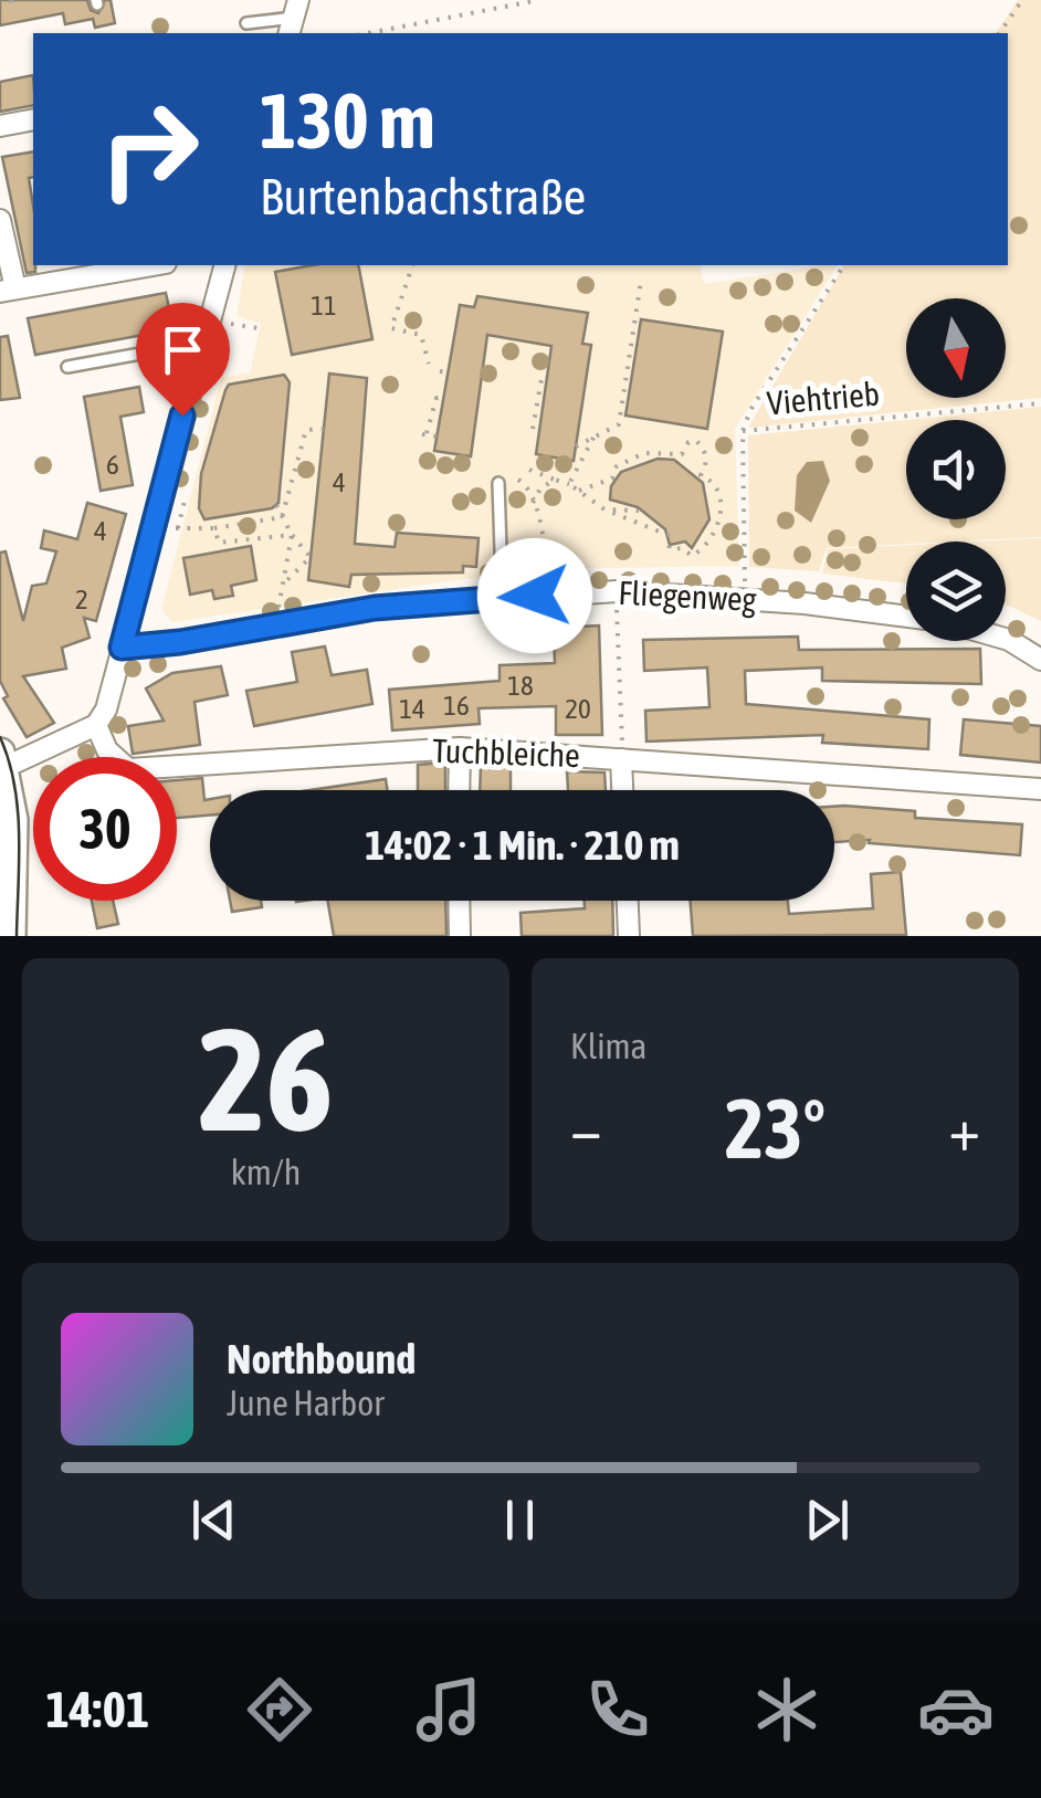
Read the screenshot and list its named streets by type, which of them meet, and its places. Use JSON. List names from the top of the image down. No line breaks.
{"streets":{"street":["Fliegenweg","Tuchbleiche"],"path":["Viehtrieb"]},"house_numbers":["11","6","4","4","2","18","16","14","20"],"north":"bottom","page":{"turn":["130 m","Burtenbachstraße"],"limit":"30","trip":"14:02 · 1 Min. · 210 m","tile":[["26","km/h"],"Klima"],"heat":["−","23°","+"],"song":["Northbound","June Harbor"],"tabs":"14:01"}}
